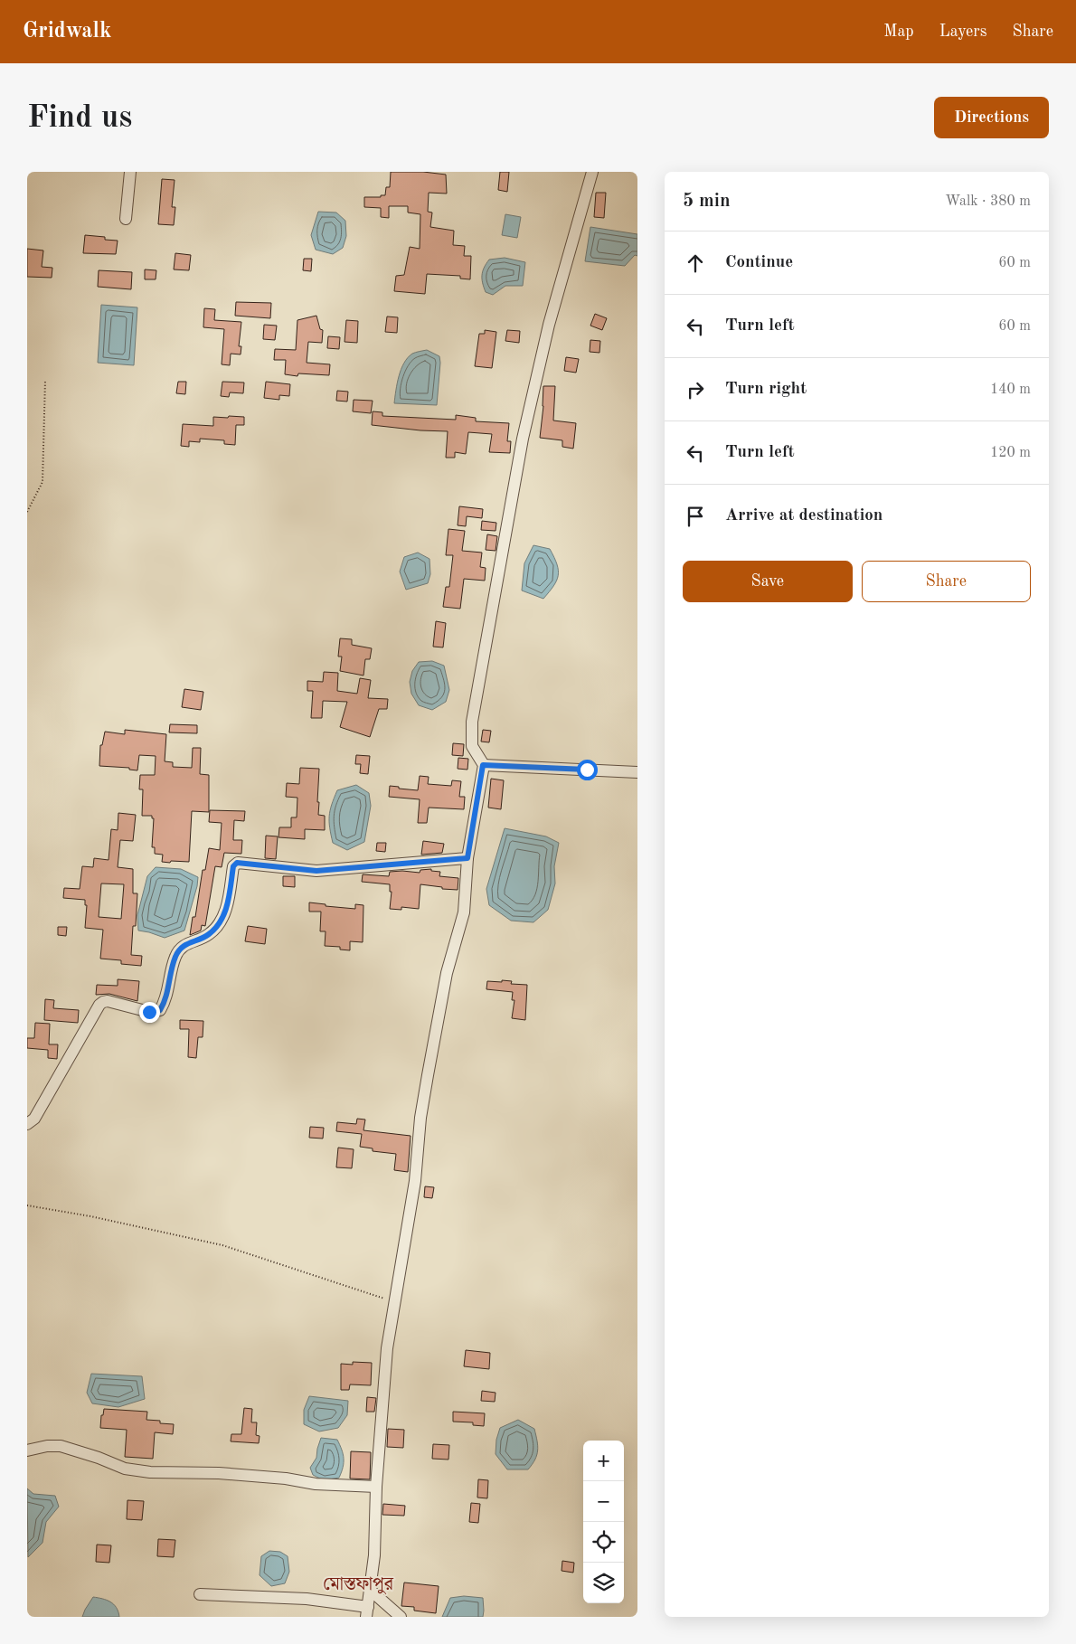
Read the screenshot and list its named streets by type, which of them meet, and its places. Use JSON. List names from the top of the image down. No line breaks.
{"districts":["মোস্তফাপুর"],"page":{"header":"Gridwalk","nav":["Map","Layers","Share"],"buttons":["Directions",["Save","Share"]],"title":"Find us","heading":["5 min","Walk · 380 m"],"list":[["Continue","60 m"],["Turn left","60 m"],["Turn right","140 m"],["Turn left","120 m"],"Arrive at destination"],"map_buttons":["+","−"]}}
